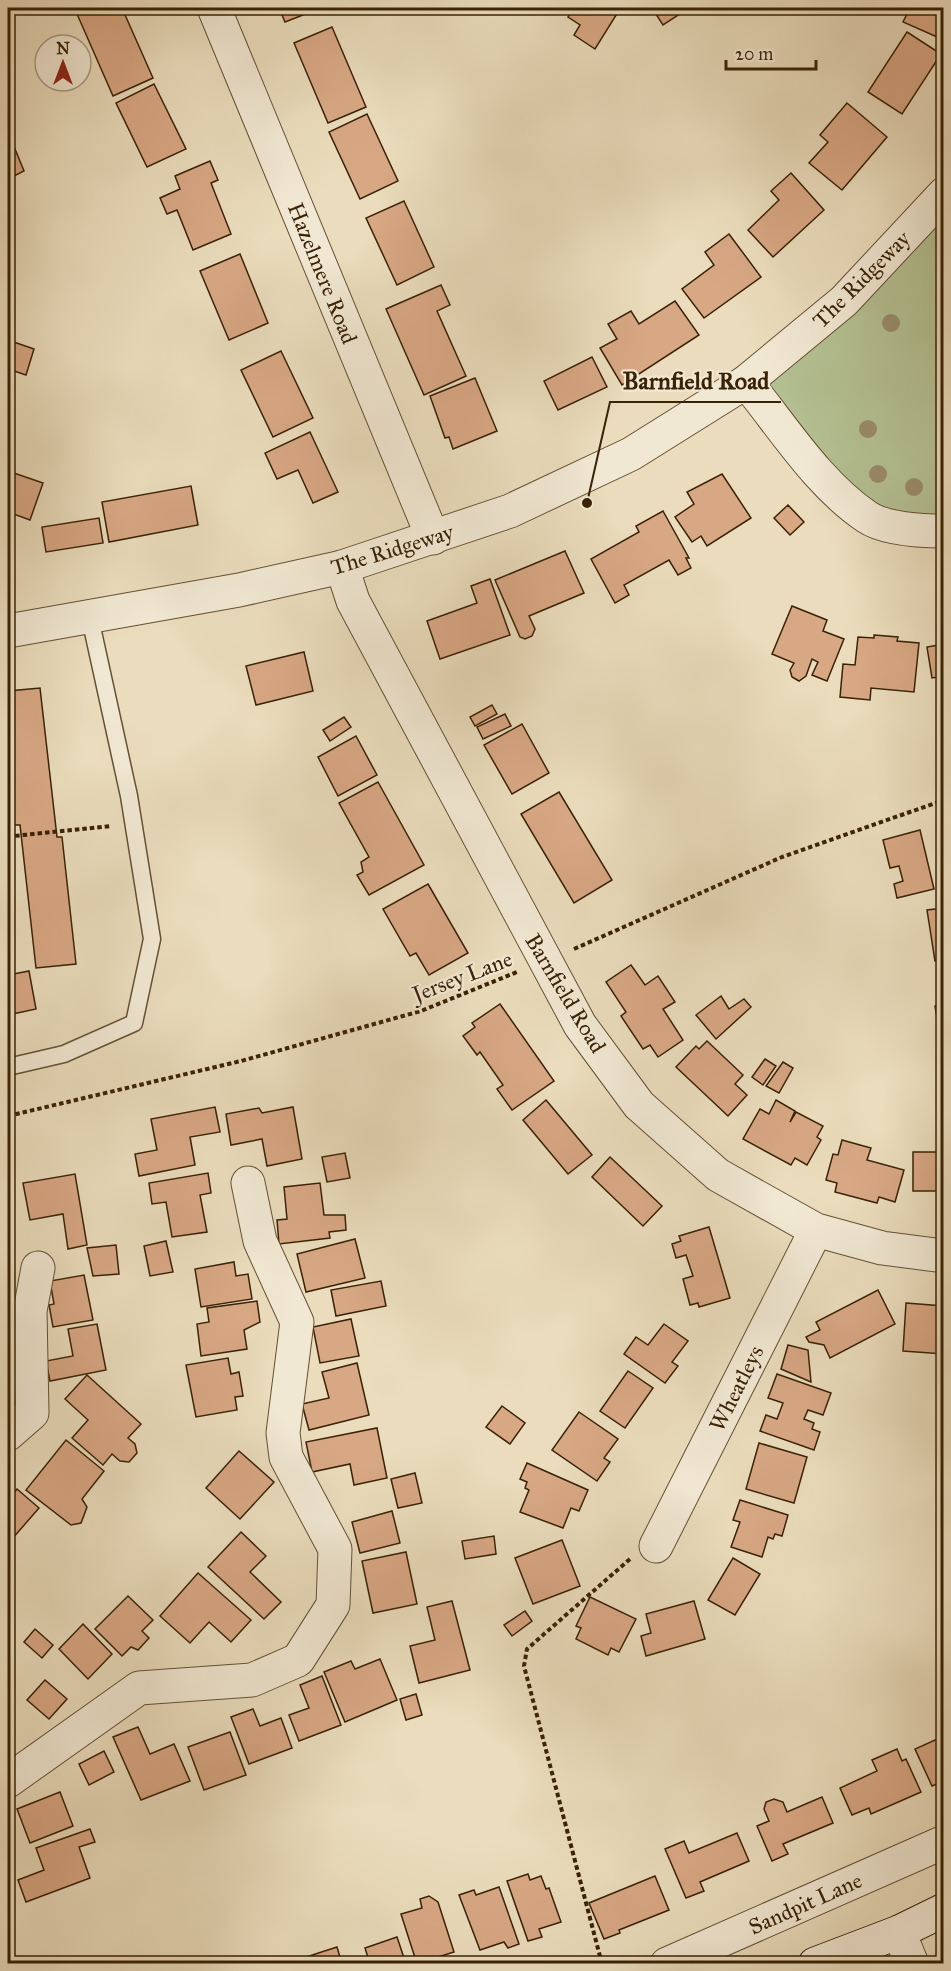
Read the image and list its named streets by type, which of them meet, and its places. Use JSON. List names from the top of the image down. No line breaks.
{"streets":{"street":["Hazelmere Road","The Ridgeway","Barnfield Road","Wheatleys","Sandpit Lane"],"path":["Jersey Lane"]},"crossings":[["Hazelmere Road","The Ridgeway"],["The Ridgeway","Barnfield Road"],["Jersey Lane","Barnfield Road"],["Barnfield Road","Wheatleys"]],"places":["Barnfield Road"],"scale_bar":"20 m","north":"top"}
